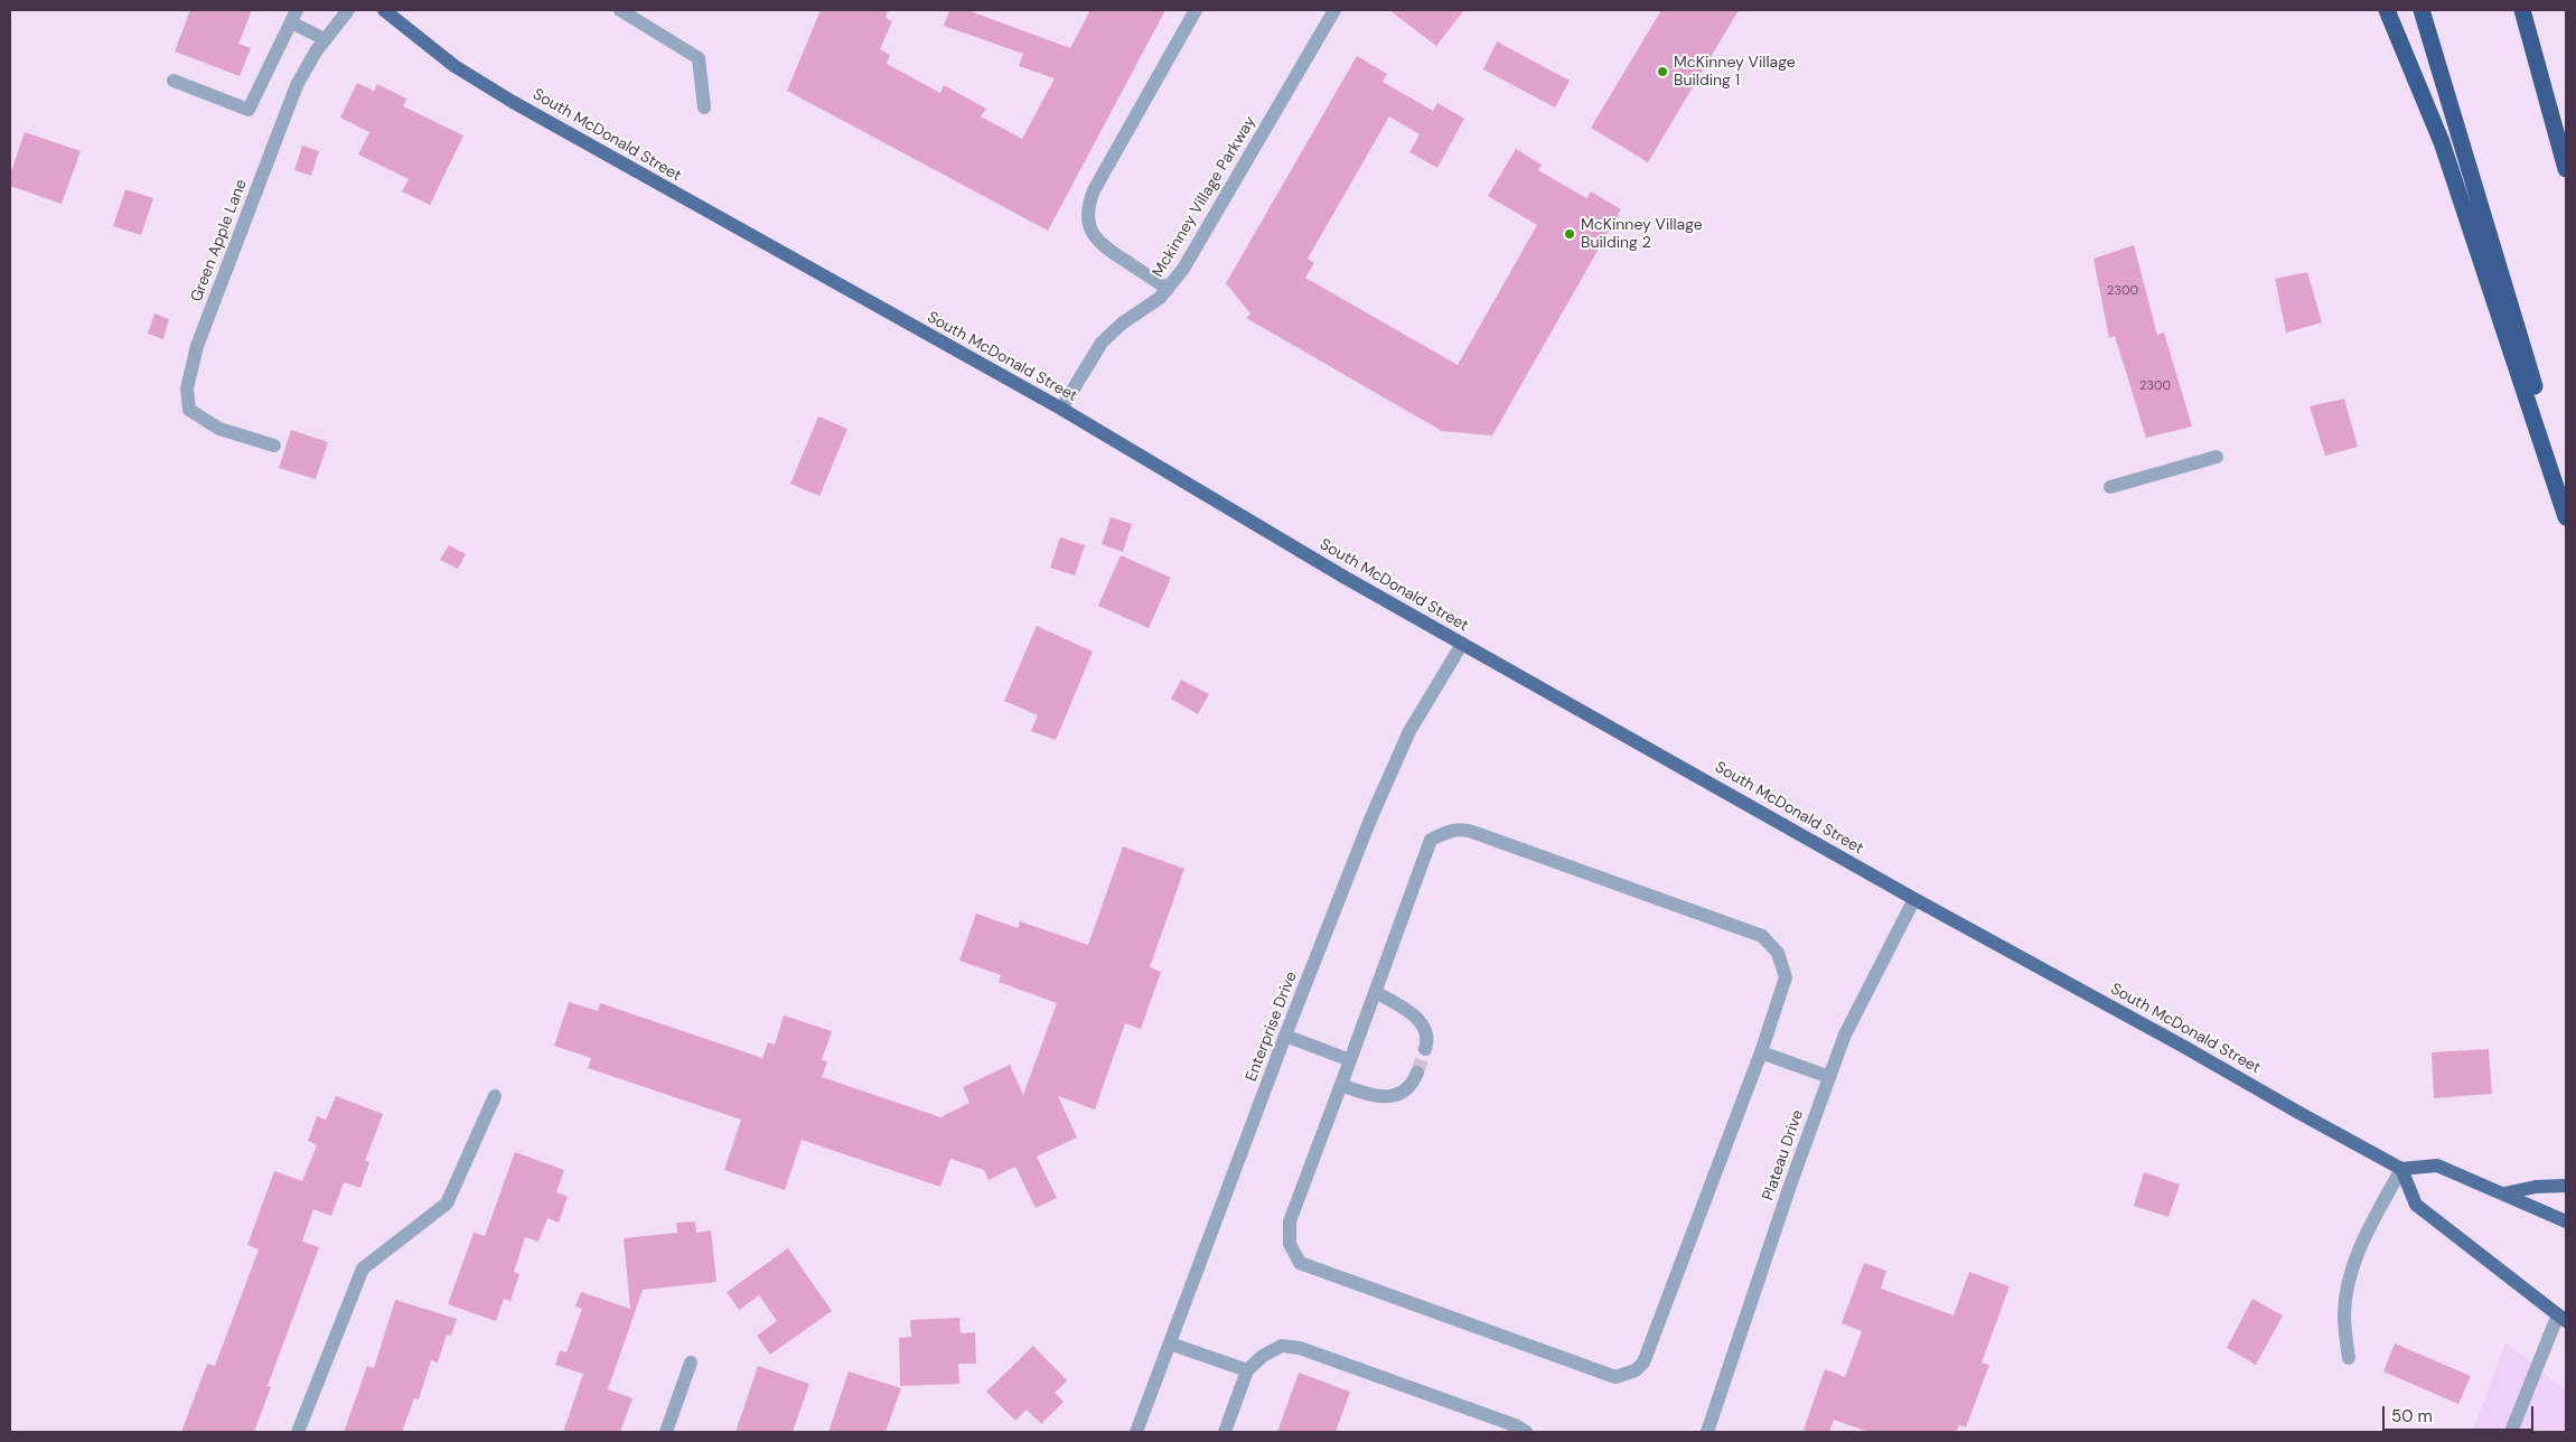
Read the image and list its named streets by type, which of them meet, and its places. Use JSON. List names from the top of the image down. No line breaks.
{"streets":{"main road":["South McDonald Street"],"street":["Mckinney Village Parkway","Green Apple Lane","Enterprise Drive","Plateau Drive"]},"crossings":[["South McDonald Street","Mckinney Village Parkway"],["South McDonald Street","Enterprise Drive"],["South McDonald Street","Plateau Drive"]],"places":["McKinney Village Building 1","McKinney Village Building 2"],"house_numbers":["2300","2300"],"scale_bar":"50 m"}
